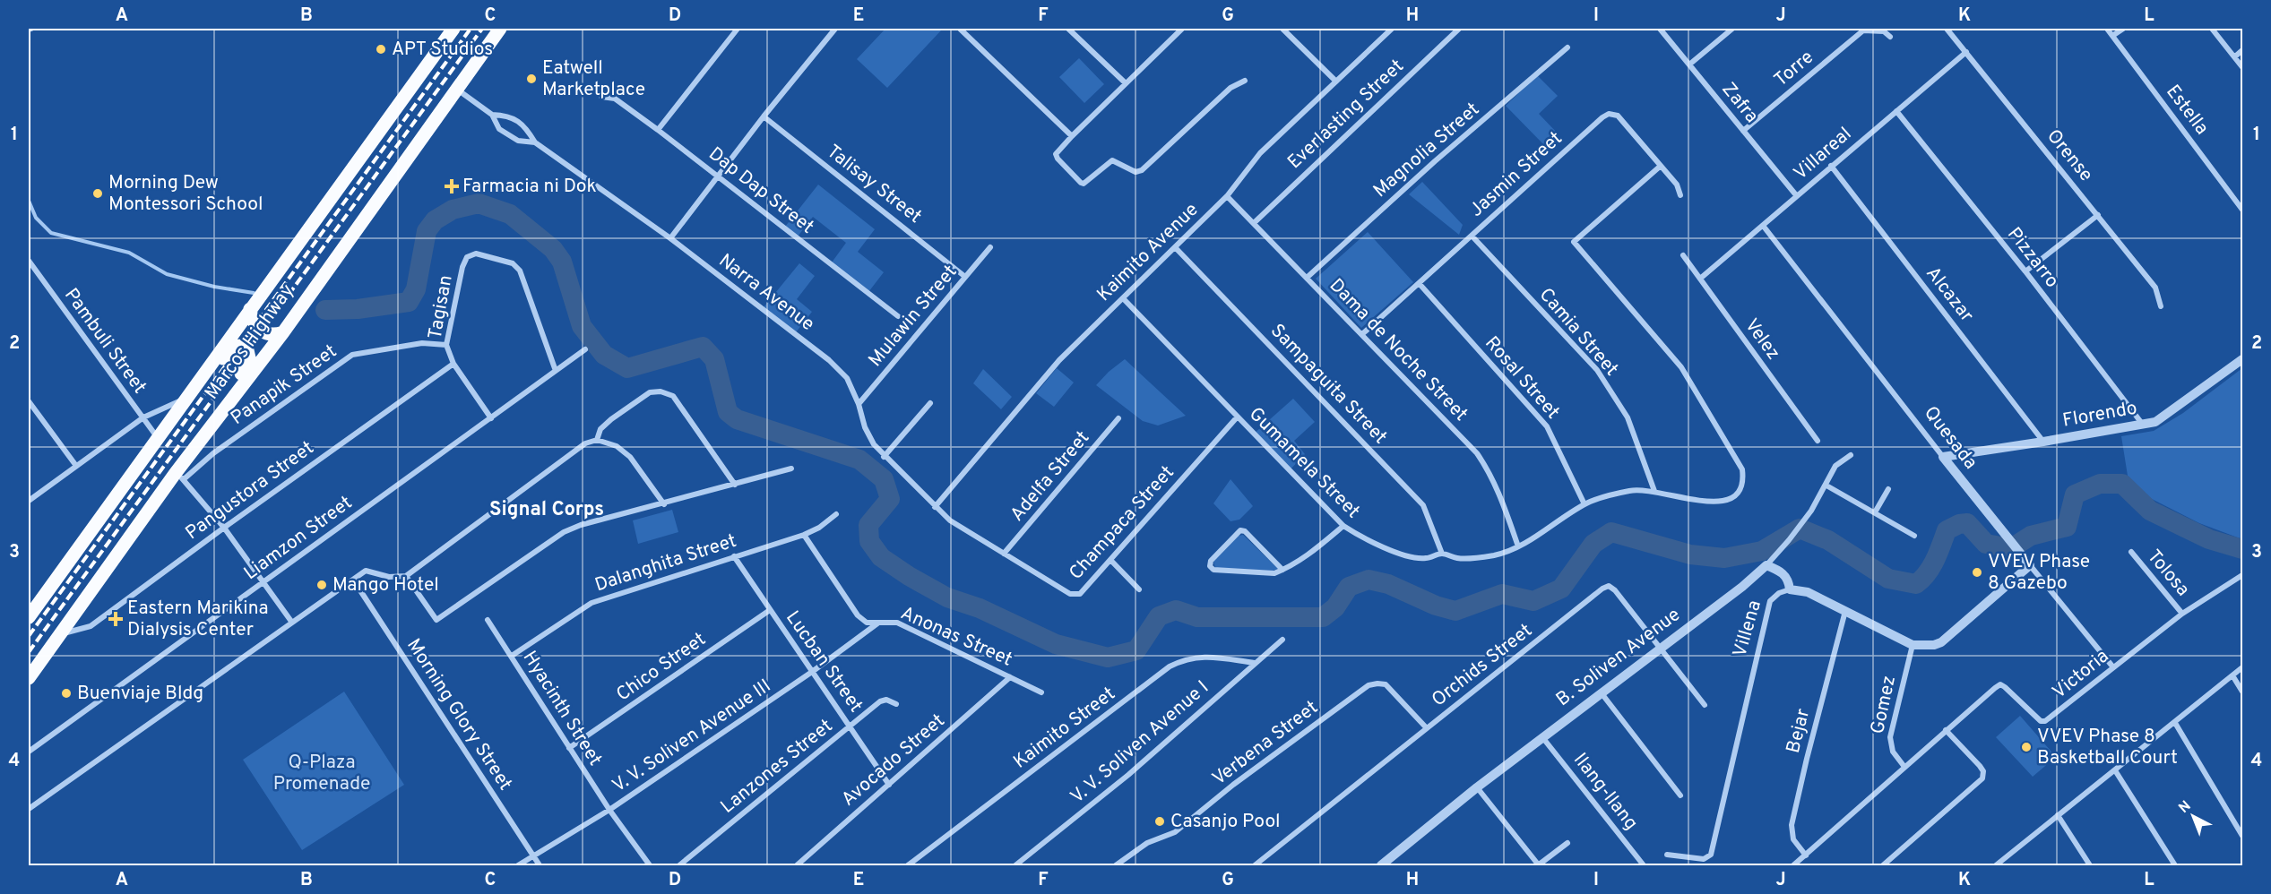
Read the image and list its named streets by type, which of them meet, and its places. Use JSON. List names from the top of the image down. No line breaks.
{"streets":{"main road":["Marcos Highway"],"street":["Torre","Zafra","Estella","Everlasting Street","Magnolia Street","Villareal","Orense","Jasmin Street","Talisay Street","Dap Dap Street","Kaimito Avenue","Pizzarro","Narra Avenue","Alcazar","Tagisan","Mulawin Street","Camia Street","Velez","Pambuli Street","Dama de Noche Street","Rosal Street","Sampaguita Street","Panapik Street","Florendo","Quesada","Gumamela Street","Adelfa Street","Pangustora Street","Champaca Street","Liamzon Street","Dalanghita Street","Tolosa","Villena","Anonas Street","B. Soliven Avenue","Lucban Street","Orchids Street","Chico Street","Victoria","Gomez","Hyacinth Street","Morning Glory Street","Kaimito Street","Bejar","V. V. Soliven Avenue III","V. V. Soliven Avenue I","Verbena Street","Avocado Street","Lanzones Street","Ilang-Ilang"]},"crossings":[["Torre","Zafra"],["Zafra","Villareal"],["Everlasting Street","Dama de Noche Street"],["Magnolia Street","Dama de Noche Street"],["Villareal","Orense"],["Villareal","Pizzarro"],["Villareal","Alcazar"],["Villareal","Velez"],["Villareal","Quesada"],["Jasmin Street","Camia Street"],["Jasmin Street","Dama de Noche Street"],["Jasmin Street","Rosal Street"],["Jasmin Street","Gumamela Street"],["Talisay Street","Mulawin Street"],["Kaimito Avenue","Narra Avenue"],["Kaimito Avenue","Dama de Noche Street"],["Kaimito Avenue","Sampaguita Street"],["Kaimito Avenue","Gumamela Street"],["Kaimito Avenue","Champaca Street"],["Pizzarro","Florendo"],["Narra Avenue","Mulawin Street"],["Narra Avenue","Marcos Highway"],["Narra Avenue","Champaca Street"],["Alcazar","Florendo"],["Tagisan","Panapik Street"],["Tagisan","Pangustora Street"],["Tagisan","Liamzon Street"],["Camia Street","Gumamela Street"],["Pambuli Street","Marcos Highway"],["Marcos Highway","Panapik Street"],["Marcos Highway","Pangustora Street"],["Dama de Noche Street","Gumamela Street"],["Rosal Street","Gumamela Street"],["Sampaguita Street","Gumamela Street"],["Florendo","Quesada"],["Quesada","Victoria"],["Gumamela Street","Champaca Street"],["Adelfa Street","Champaca Street"],["Dalanghita Street","Anonas Street"],["Dalanghita Street","Lucban Street"],["Dalanghita Street","Hyacinth Street"],["Tolosa","Victoria"],["Villena","Gomez"],["Villena","Bejar"],["Anonas Street","V. V. Soliven Avenue III"],["Anonas Street","Avocado Street"],["B. Soliven Avenue","Orchids Street"],["B. Soliven Avenue","Ilang-Ilang"],["Lucban Street","Chico Street"],["Lucban Street","V. V. Soliven Avenue III"],["Lucban Street","Avocado Street"],["Lucban Street","Lanzones Street"],["Orchids Street","Verbena Street"],["Chico Street","Hyacinth Street"],["Victoria","Gomez"],["Victoria","Bejar"],["Hyacinth Street","V. V. Soliven Avenue III"],["Morning Glory Street","V. V. Soliven Avenue III"],["Kaimito Street","V. V. Soliven Avenue I"]],"districts":["Signal Corps"],"parks":["Q-Plaza Promenade"],"places":{"other":["APT Studios","Eatwell Marketplace","Morning Dew Montessori School","VVEV Phase 8 Gazebo","Mango Hotel","Buenviaje Bldg","VVEV Phase 8 Basketball Court","Casanjo Pool"],"health":["Farmacia ni Dok","Eastern Marikina Dialysis Center"]},"north":"top left","grid":{"columns":["A","B","C","D","E","F","G","H","I","J","K","L"],"rows":["1","2","3","4"]}}
